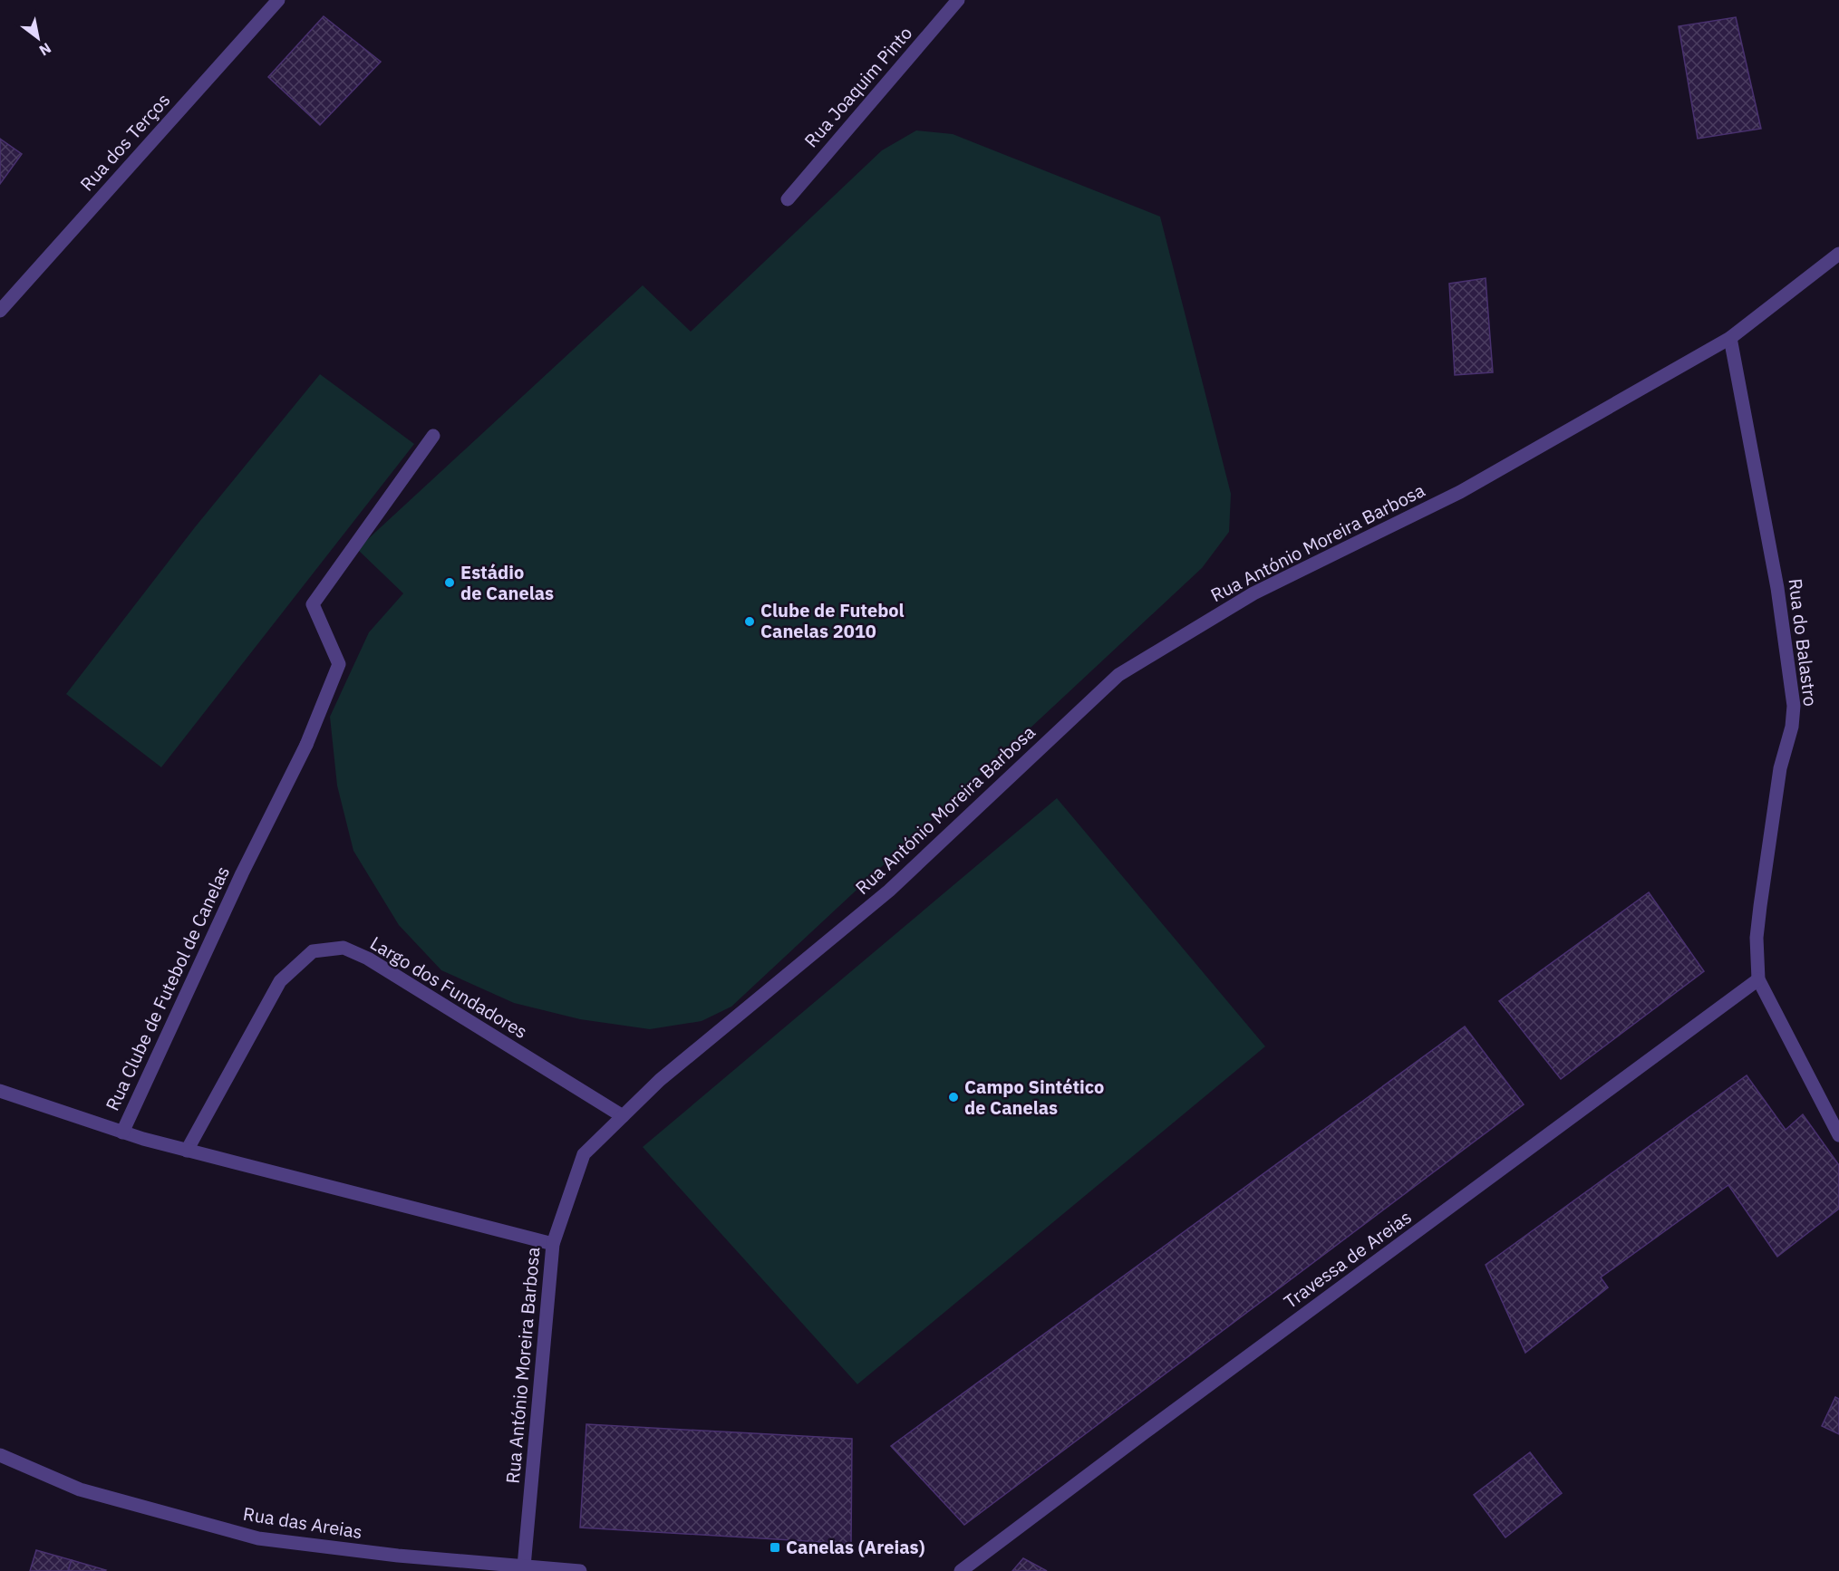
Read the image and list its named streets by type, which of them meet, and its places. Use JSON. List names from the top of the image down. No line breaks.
{"streets":{"street":["Rua Joaquim Pinto","Rua dos Terços","Rua António Moreira Barbosa","Rua do Balastro","Largo dos Fundadores","Rua Clube de Futebol de Canelas","Travessa de Areias","Rua das Areias"]},"crossings":[["Rua António Moreira Barbosa","Rua do Balastro"],["Rua António Moreira Barbosa","Largo dos Fundadores"],["Rua António Moreira Barbosa","Rua das Areias"],["Rua do Balastro","Travessa de Areias"]],"places":{"other":["Estádio de Canelas","Clube de Futebol Canelas 2010","Campo Sintético de Canelas"],"transit":["Canelas (Areias)"]},"north":"bottom right"}
